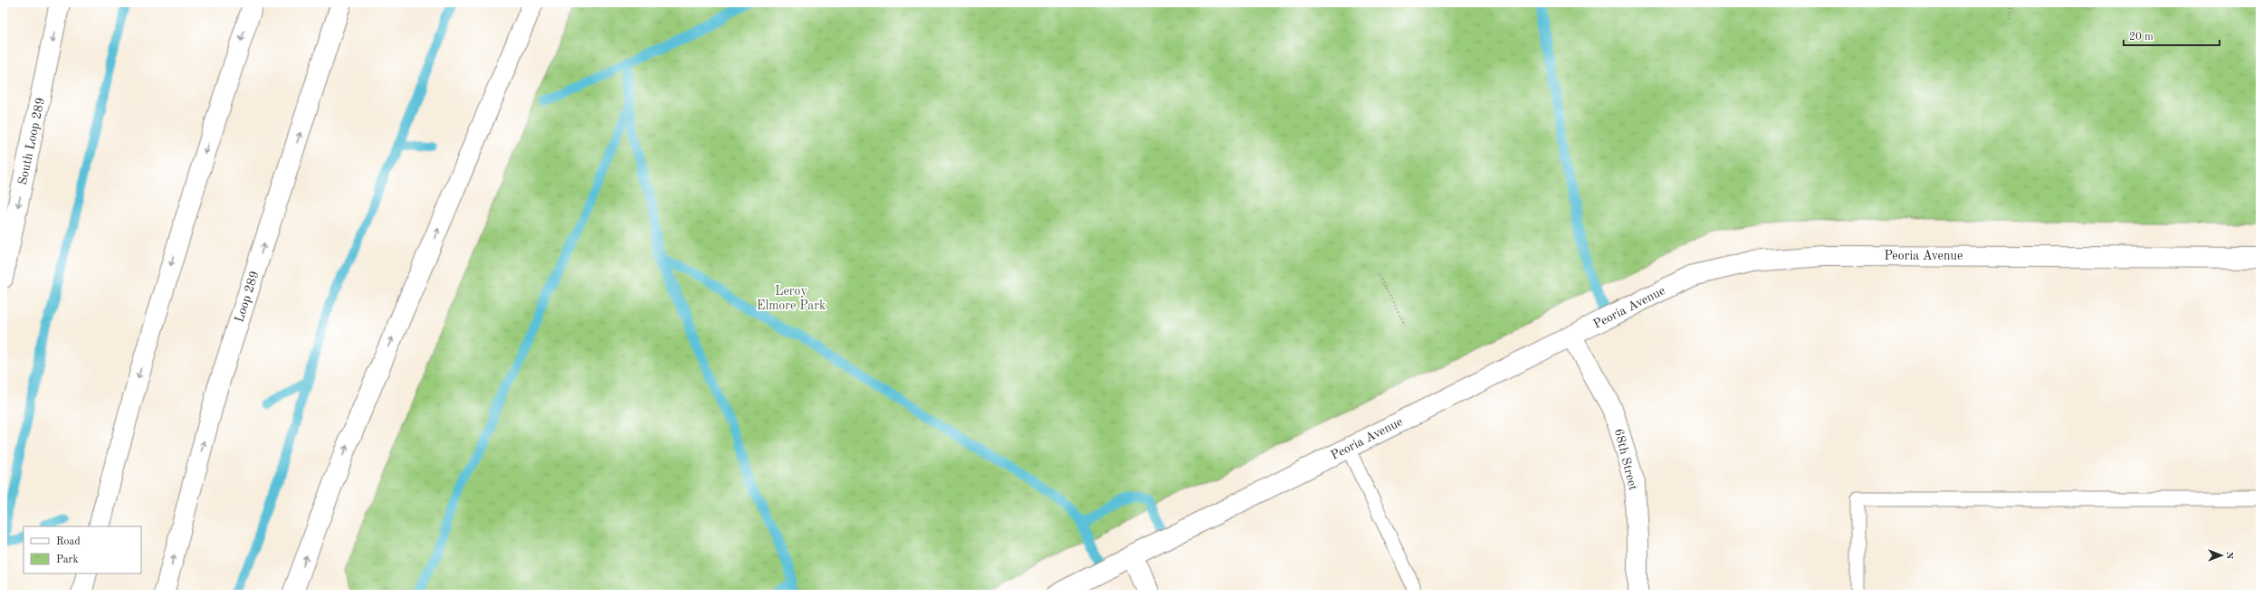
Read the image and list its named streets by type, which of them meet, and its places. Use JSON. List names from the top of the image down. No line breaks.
{"streets":{"main road":["South Loop 289","Peoria Avenue","Loop 289","68th Street"]},"crossings":[["Peoria Avenue","68th Street"]],"parks":["Leroy Elmore Park"],"legend":["Road","Park"],"scale_bar":"20 m","north":"right"}
